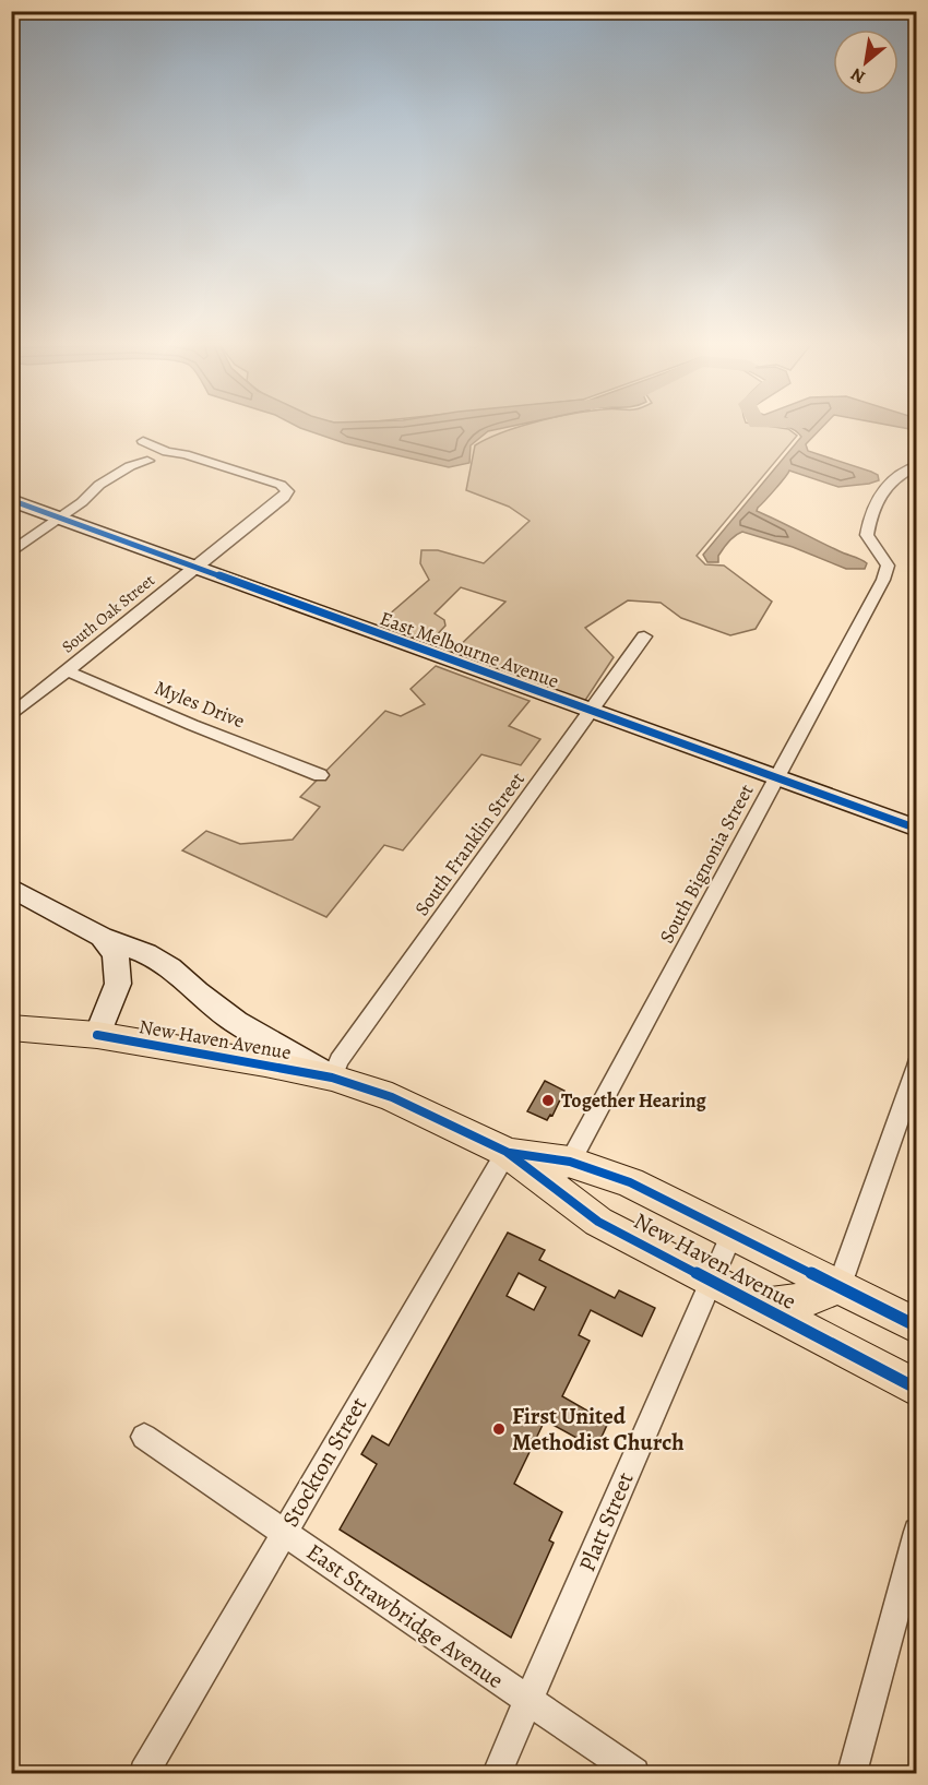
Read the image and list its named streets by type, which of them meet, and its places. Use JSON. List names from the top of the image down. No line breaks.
{"streets":{"main road":["New Haven Avenue"],"street":["South Oak Street","East Melbourne Avenue","Myles Drive","South Franklin Street","South Bignonia Street","Stockton Street","Platt Street","East Strawbridge Avenue"]},"crossings":[["South Oak Street","East Melbourne Avenue"],["South Oak Street","Myles Drive"],["East Melbourne Avenue","South Franklin Street"],["East Melbourne Avenue","South Bignonia Street"],["South Franklin Street","New Haven Avenue"],["South Bignonia Street","New Haven Avenue"],["New Haven Avenue","Stockton Street"],["New Haven Avenue","Platt Street"],["Stockton Street","East Strawbridge Avenue"],["Platt Street","East Strawbridge Avenue"]],"places":["Together Hearing","First United Methodist Church"],"north":"bottom left"}
